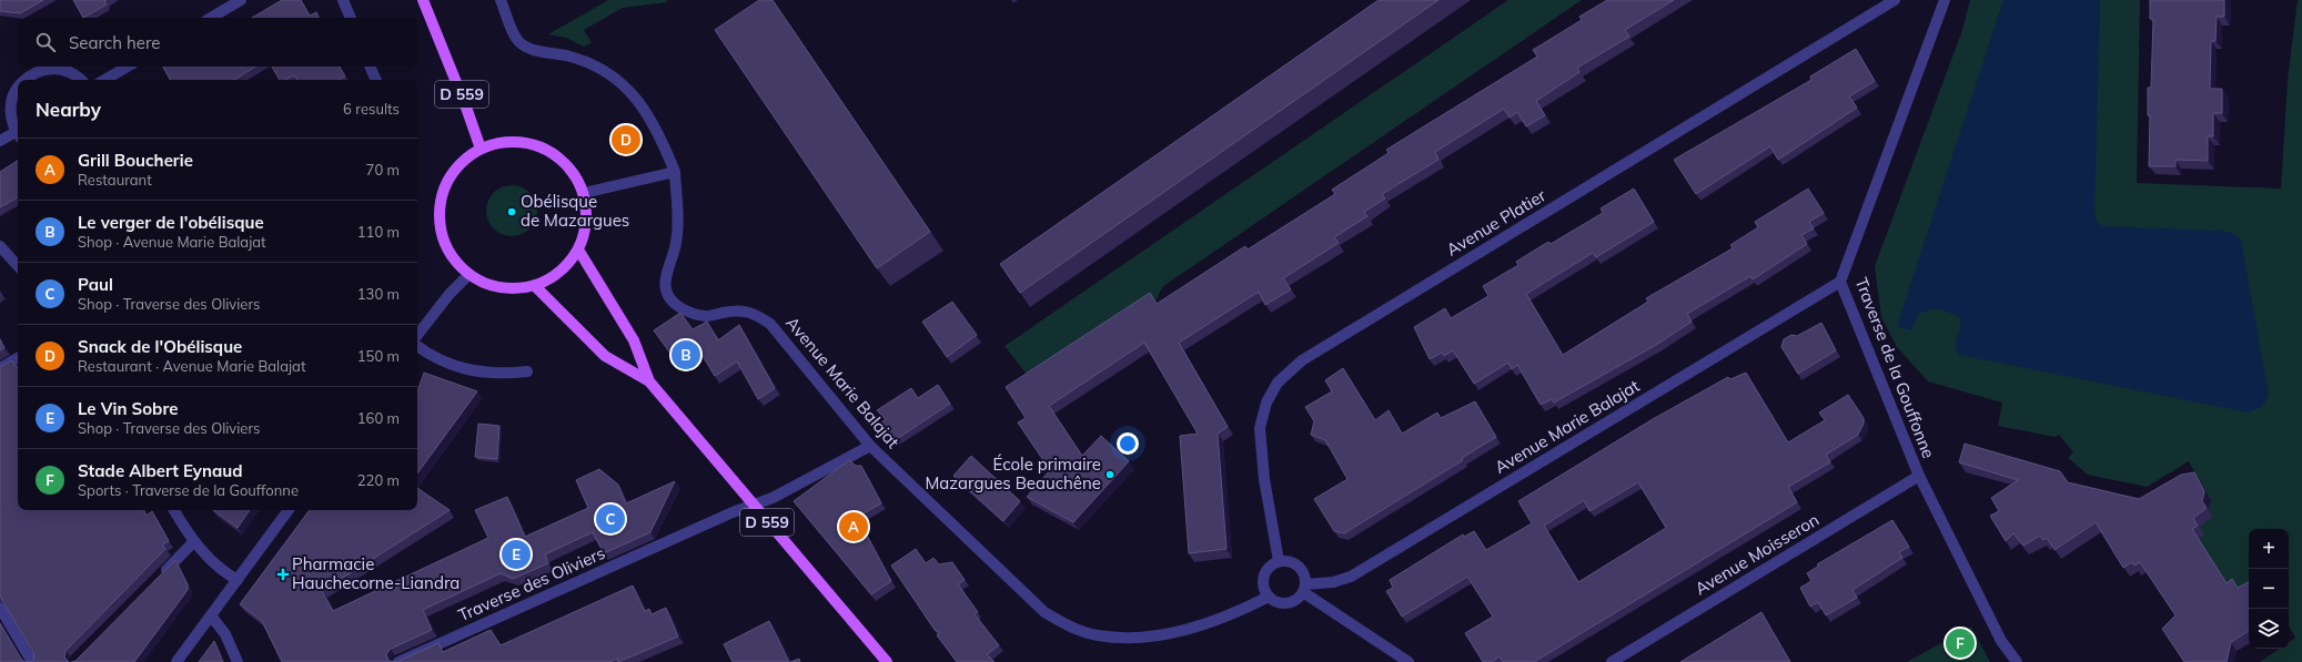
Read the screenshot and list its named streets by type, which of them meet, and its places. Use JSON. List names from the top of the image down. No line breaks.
{"streets":{"main road":["D 559"],"street":["Avenue Platier","Traverse de la Gouffonne","Avenue Marie Balajat","Avenue Moisseron","Traverse des Oliviers"]},"crossings":[["D 559","Traverse des Oliviers"],["Avenue Platier","Avenue Marie Balajat"],["Traverse de la Gouffonne","Avenue Marie Balajat"],["Traverse de la Gouffonne","Avenue Moisseron"],["Avenue Marie Balajat","Traverse des Oliviers"]],"places":{"other":["Obélisque de Mazargues","École primaire Mazargues Beauchêne"],"health":["Pharmacie Hauchecorne-Liandra"]},"page":{"search":"Search here","heading":["Nearby","6 results"],"pins":["D","B","C","A","E","F"],"list":[{"mark":"A","name":"Grill Boucherie","note":"Restaurant","value":"70 m"},{"mark":"B","name":"Le verger de l'obélisque","note":"Shop · Avenue Marie Balajat","value":"110 m"},{"mark":"C","name":"Paul","note":"Shop · Traverse des Oliviers","value":"130 m"},{"mark":"D","name":"Snack de l'Obélisque","note":"Restaurant · Avenue Marie Balajat","value":"150 m"},{"mark":"E","name":"Le Vin Sobre","note":"Shop · Traverse des Oliviers","value":"160 m"},{"mark":"F","name":"Stade Albert Eynaud","note":"Sports · Traverse de la Gouffonne","value":"220 m"}],"map_buttons":["+","−"]}}
